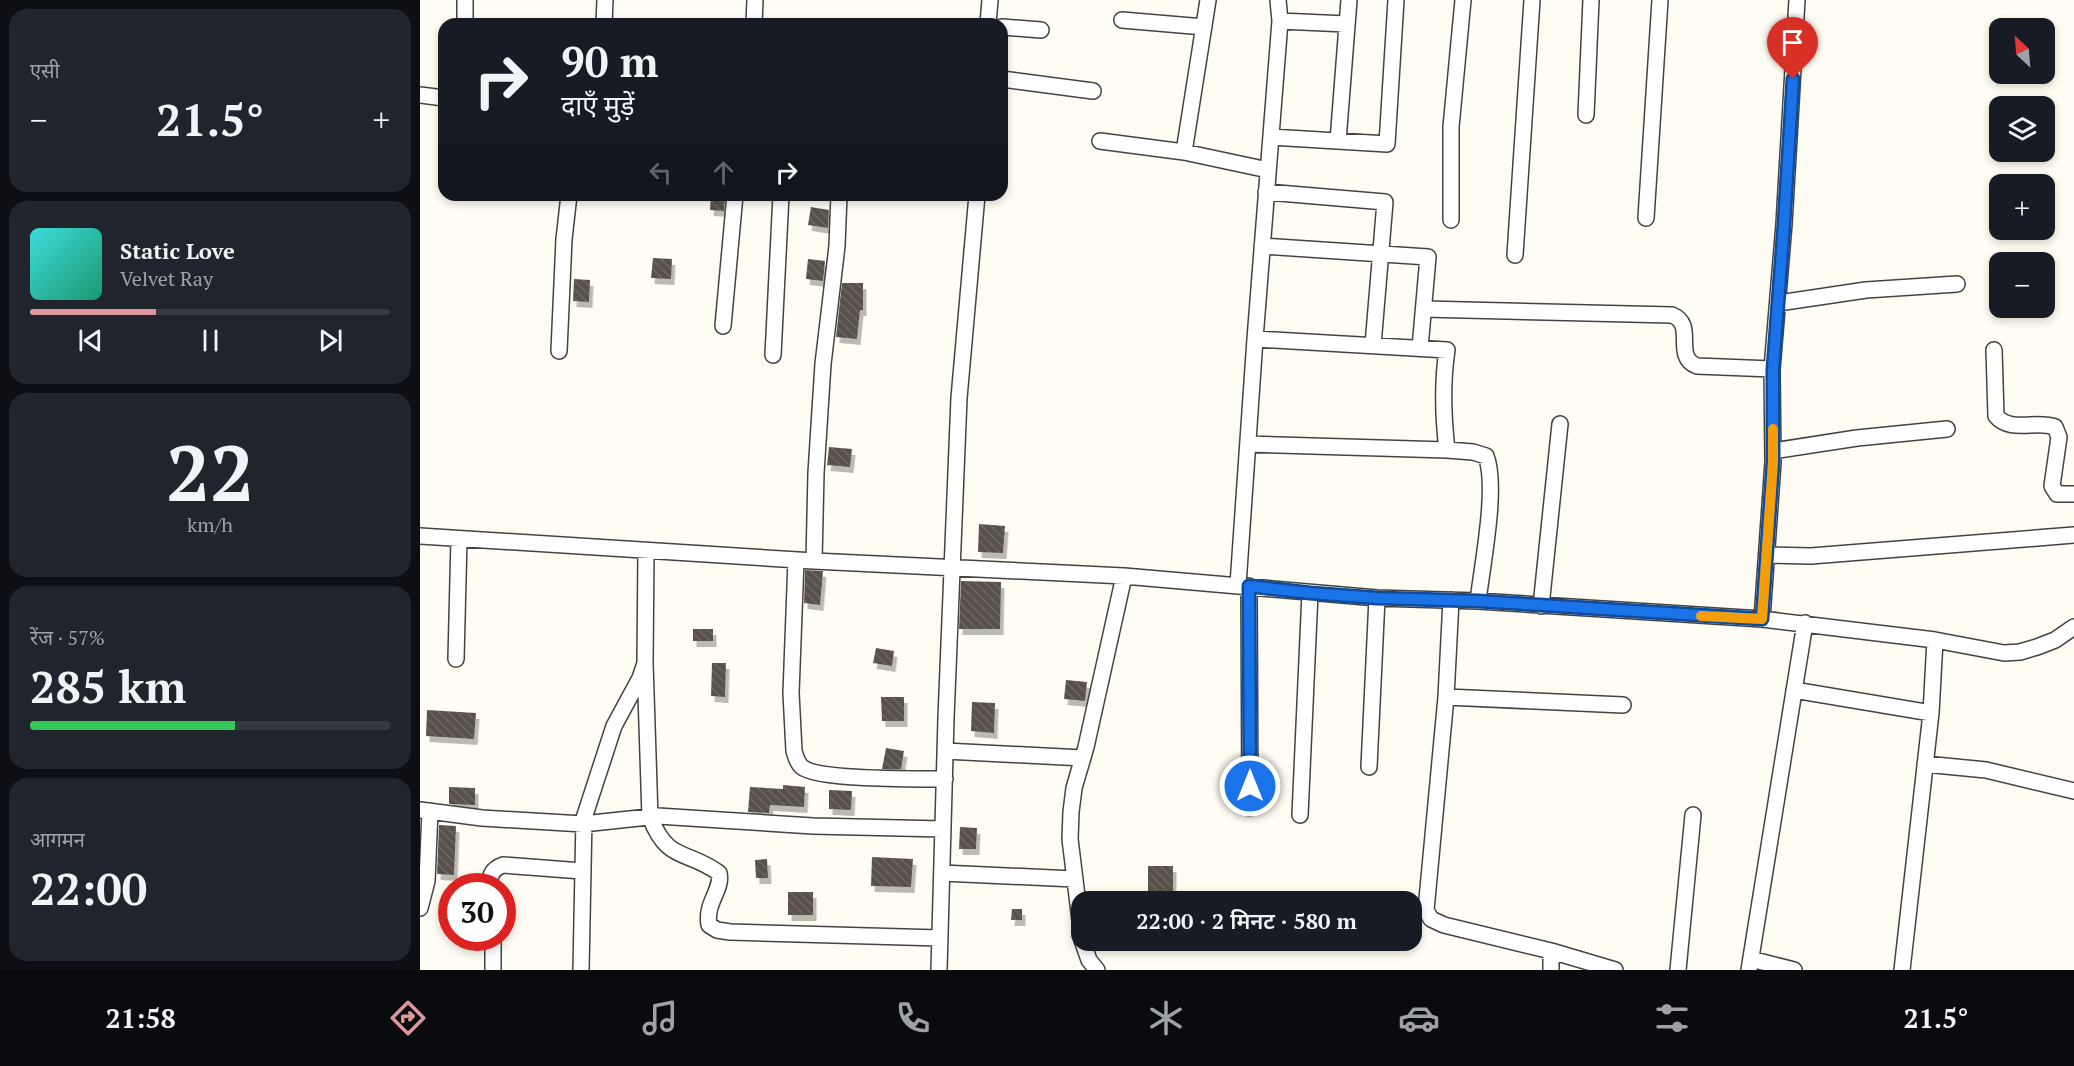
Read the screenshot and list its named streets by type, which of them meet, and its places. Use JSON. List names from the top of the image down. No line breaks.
{"north":"top left","page":{"tile":["एसी",["22","km/h"],["रेंज · 57%","285 km"],["आगमन","22:00"]],"map_buttons":["+","−"],"turn":["90 m","दाएँ मुड़ें"],"heat":["−","21.5°","+"],"song":["Static Love","Velvet Ray"],"limit":"30","trip":"22:00 · 2 मिनट · 580 m","tabs":["21:58","21.5°"]}}
